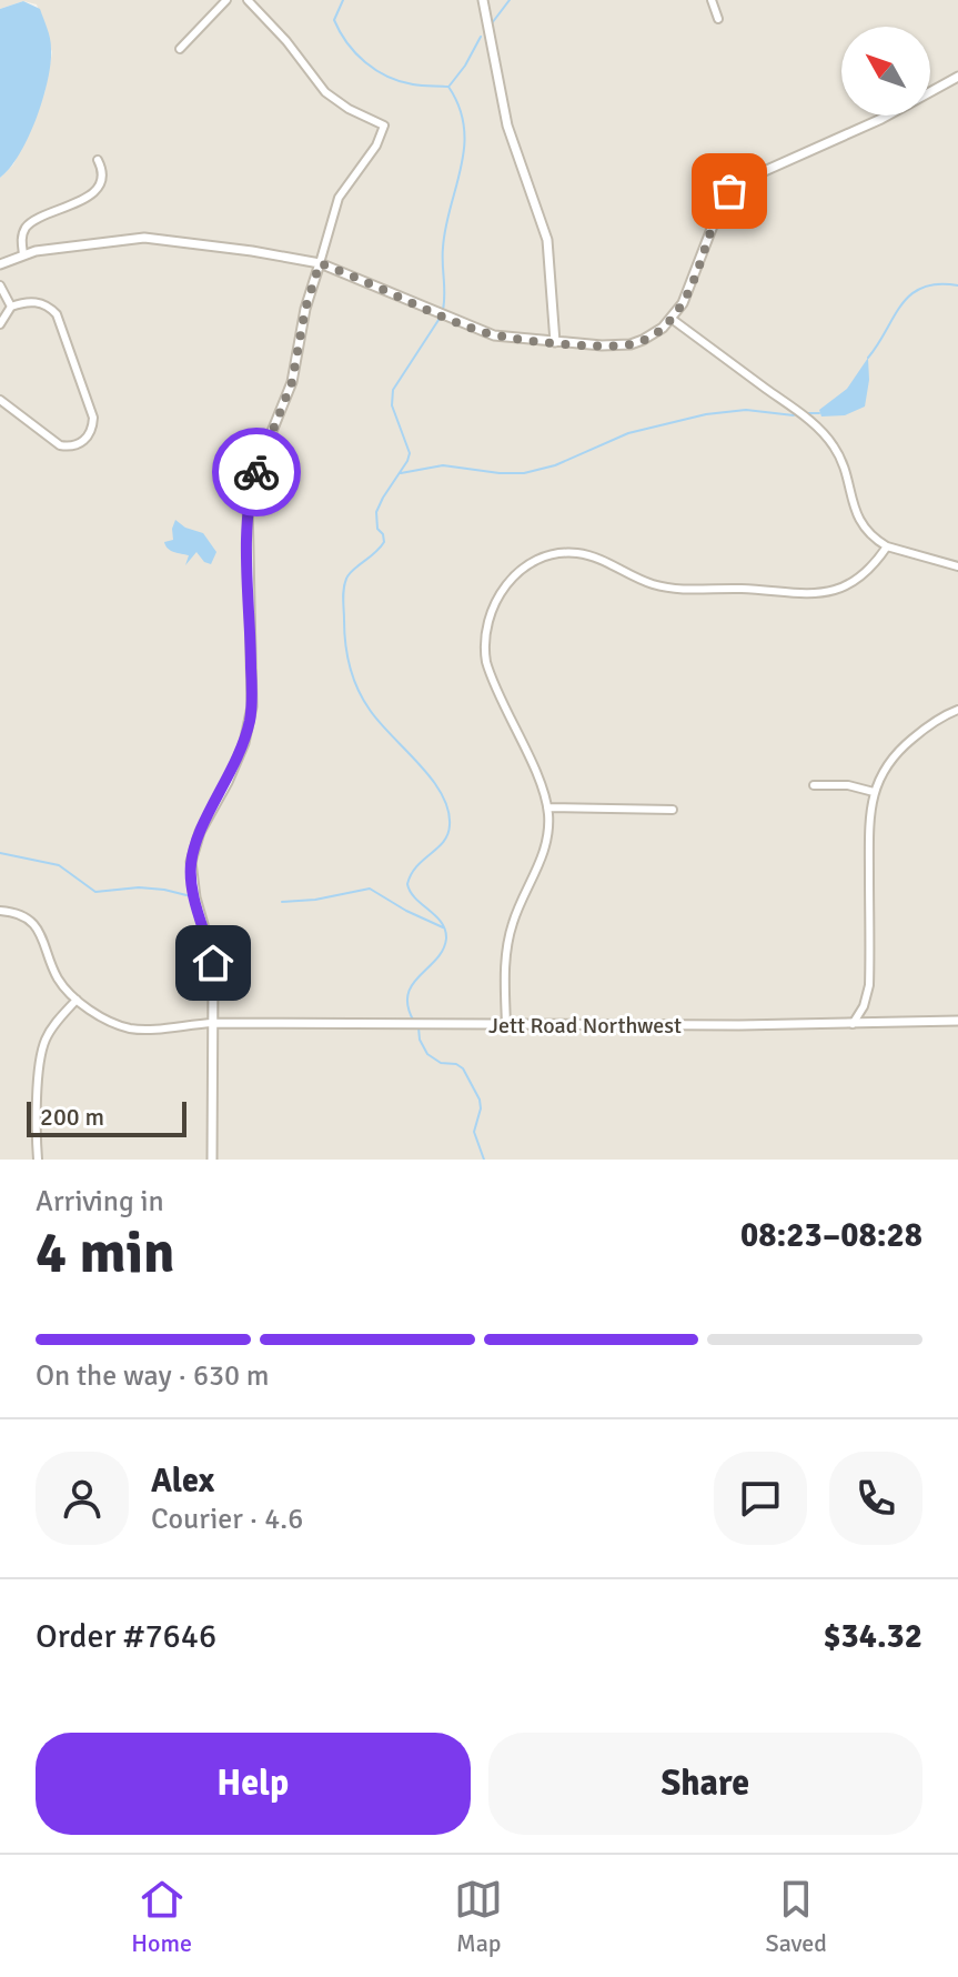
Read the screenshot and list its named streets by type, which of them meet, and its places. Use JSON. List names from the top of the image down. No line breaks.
{"streets":{"street":["Jett Road Northwest"]},"scale_bar":"200 m","north":"top left","page":{"scale":"200 m","heading":["4 min","Arriving in","08:23–08:28"],"panel":["Alex","Courier · 4.6","Order #7646","$34.32"],"bar":"On the way · 630 m","buttons":["Help","Share"],"tabs":["Home","Map","Saved"]}}
